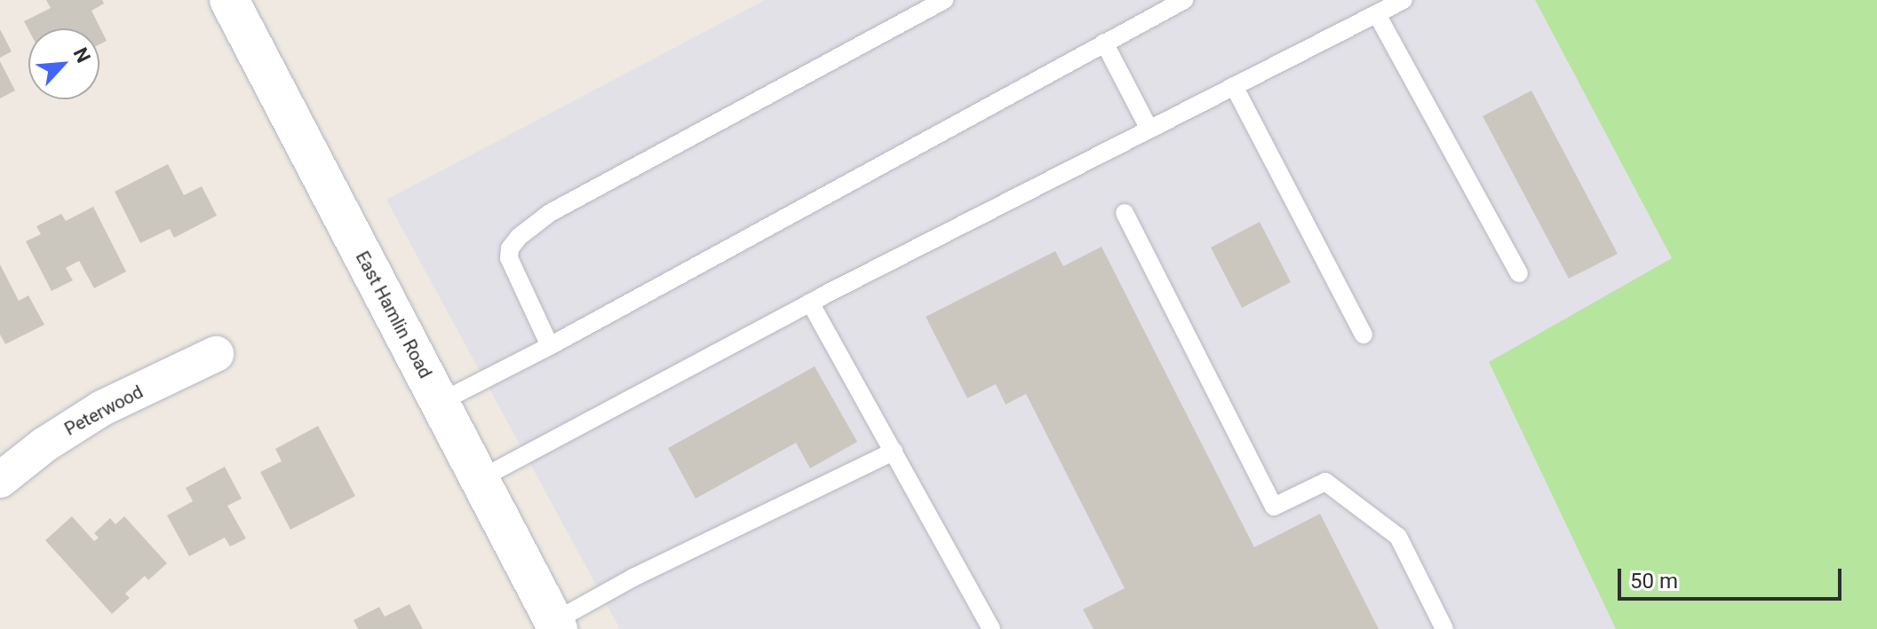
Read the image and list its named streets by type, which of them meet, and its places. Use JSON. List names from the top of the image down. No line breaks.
{"streets":{"street":["East Hamlin Road","Peterwood"]},"scale_bar":"50 m","north":"top right"}
